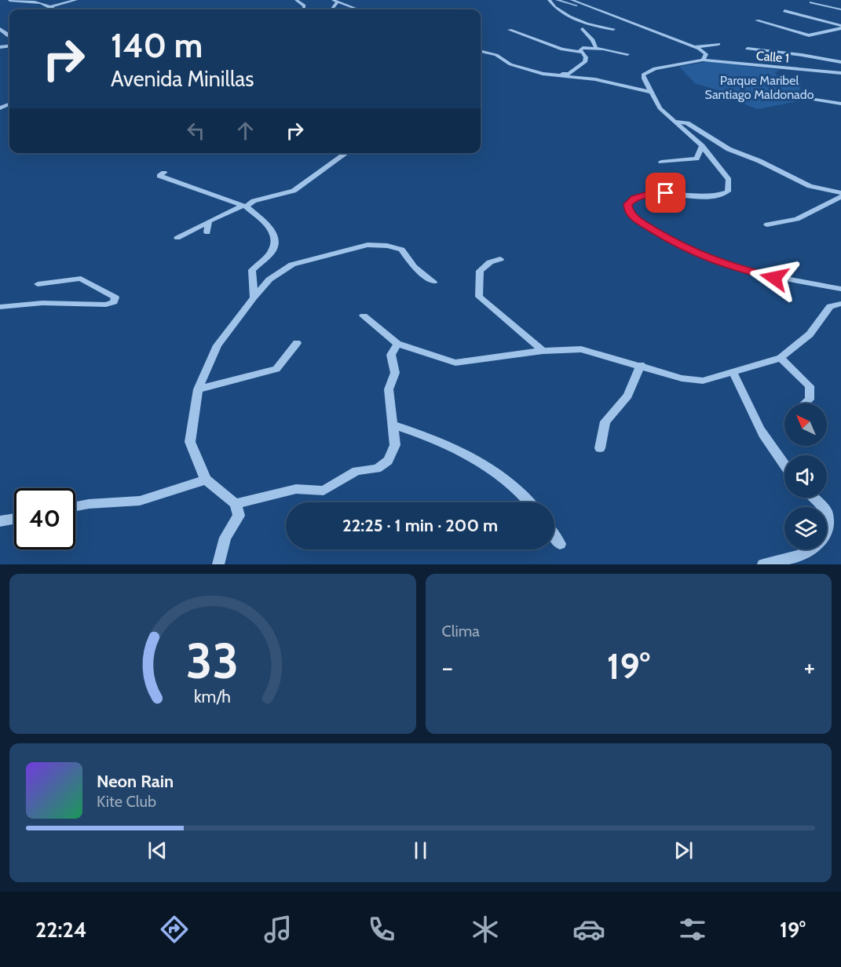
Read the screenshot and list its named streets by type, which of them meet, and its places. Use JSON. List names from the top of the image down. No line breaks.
{"streets":{"street":["Calle 1"]},"parks":["Parque Maribel Santiago Maldonado"],"north":"top left","page":{"turn":["140 m","Avenida Minillas"],"limit":"40","trip":"22:25 · 1 min · 200 m","tile":"Clima","heat":["−","19°","+"],"song":["Neon Rain","Kite Club"],"tabs":["22:24","19°"],"gauge":["33","km/h"]}}
